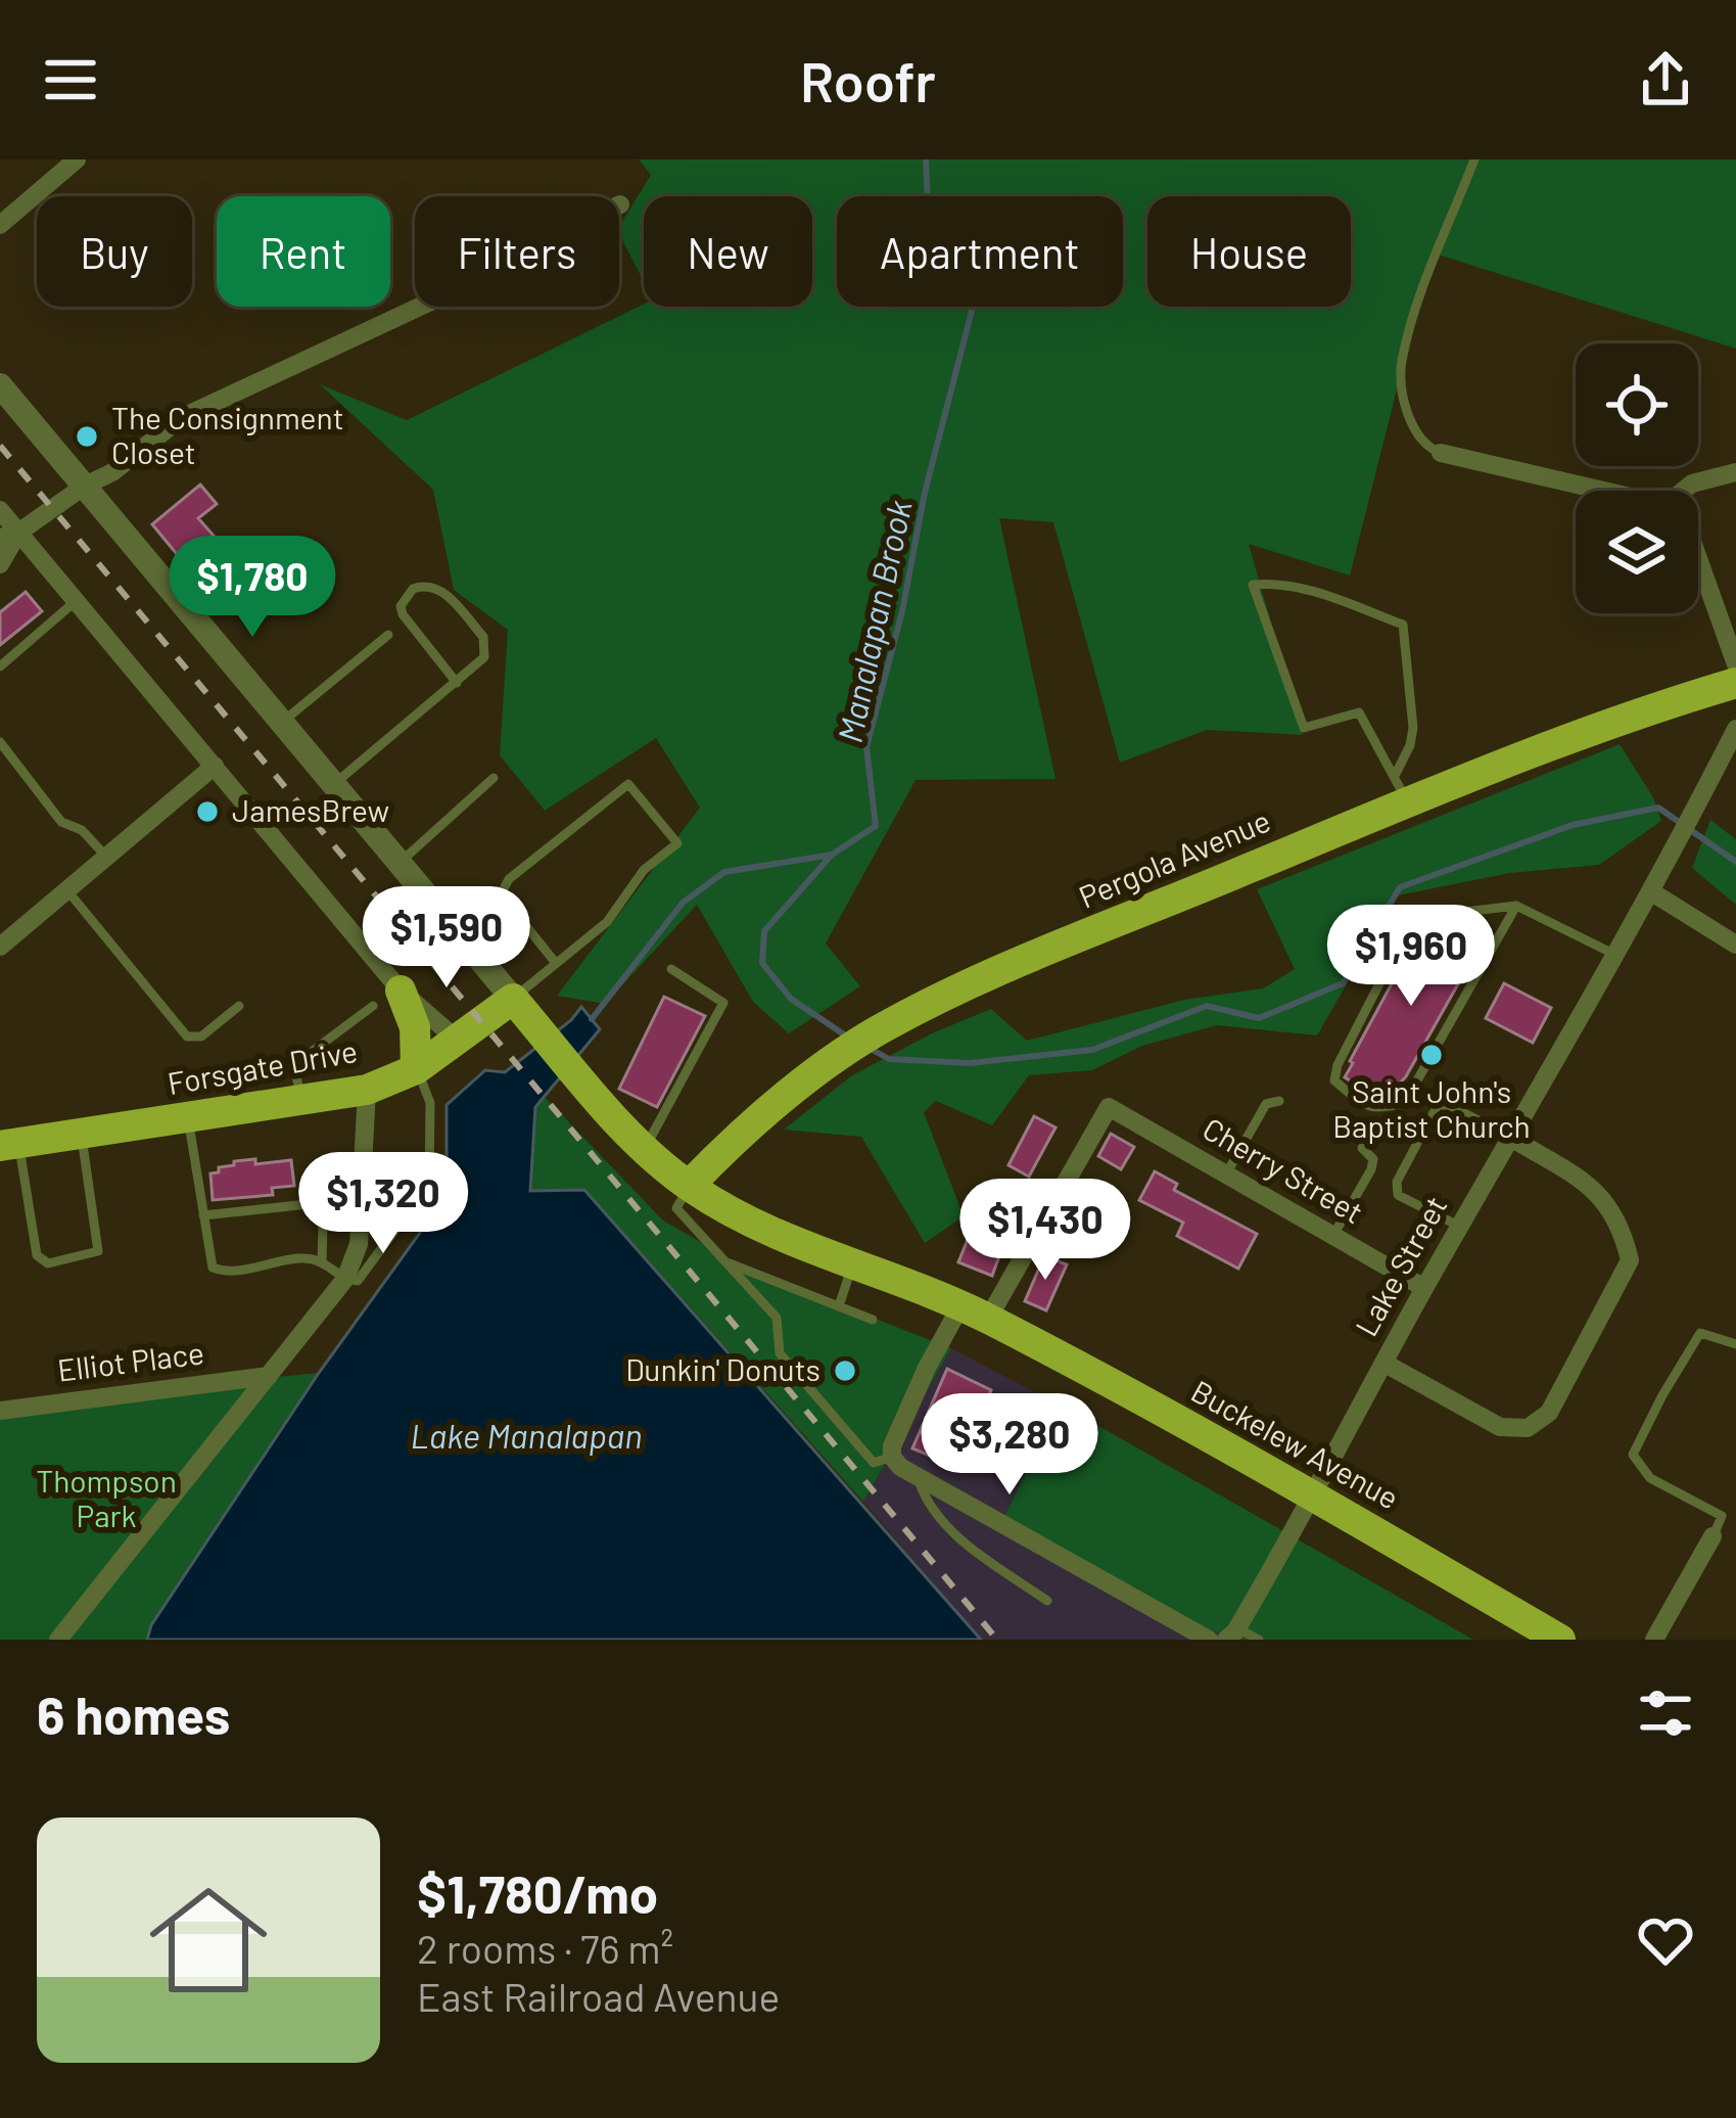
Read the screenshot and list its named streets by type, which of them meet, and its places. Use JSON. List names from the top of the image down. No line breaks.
{"streets":{"main road":["Pergola Avenue","Forsgate Drive","Buckelew Avenue"],"street":["Cherry Street","Lake Street","Elliot Place"]},"crossings":[["Pergola Avenue","Buckelew Avenue"],["Forsgate Drive","Buckelew Avenue"],["Cherry Street","Lake Street"],["Cherry Street","Buckelew Avenue"],["Lake Street","Buckelew Avenue"]],"water":["Manalapan Brook","Lake Manalapan"],"parks":["Thompson Park"],"places":["The Consignment Closet","JamesBrew","Saint John's Baptist Church","Dunkin' Donuts"],"page":{"header":"Roofr","chip":["Buy","Rent","Filters","New","Apartment","House"],"price":["$1,780","$1,590","$1,960","$1,320","$1,430","$3,280"],"heading":"6 homes","list":[{"name":"$1,780/mo","note":"2 rooms · 76 m² · East Railroad Avenue"}]}}
